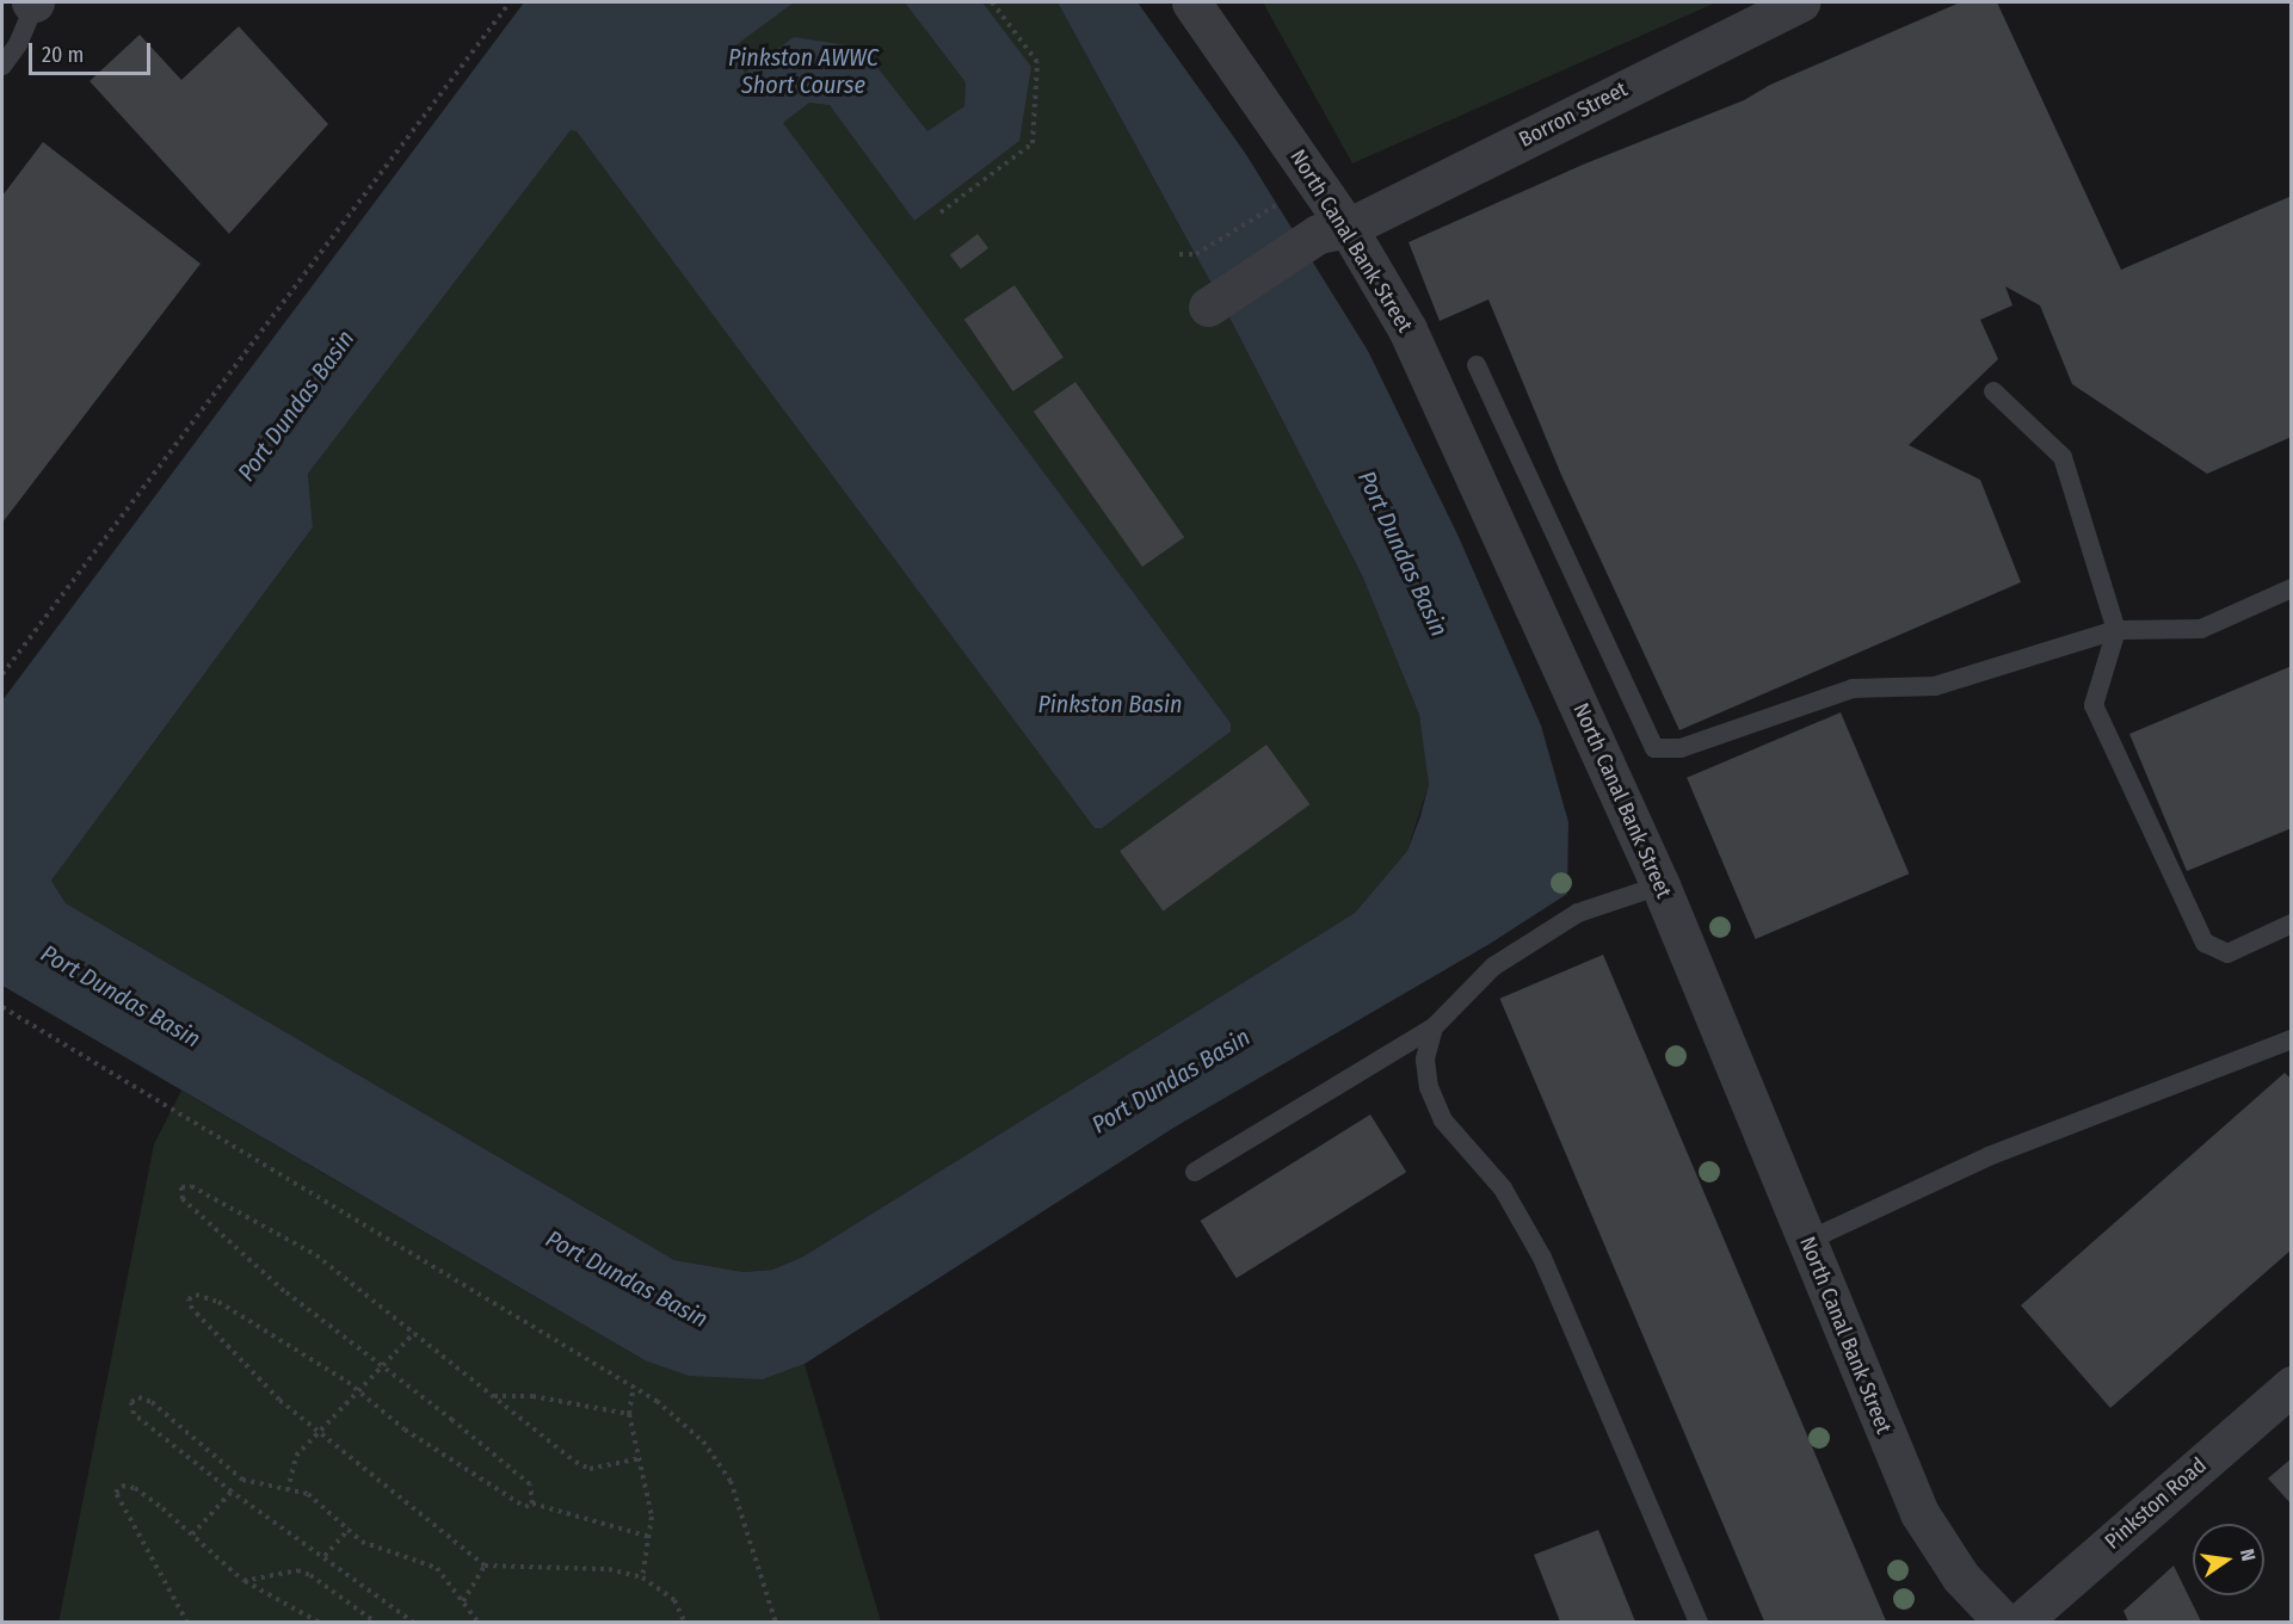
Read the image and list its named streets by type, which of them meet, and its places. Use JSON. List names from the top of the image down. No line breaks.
{"streets":{"street":["Borron Street","North Canal Bank Street","Pinkston Road"]},"crossings":[["Borron Street","North Canal Bank Street"]],"water":["Pinkston AWWC Short Course","Port Dundas Basin","Pinkston Basin"],"scale_bar":"20 m","north":"right"}
